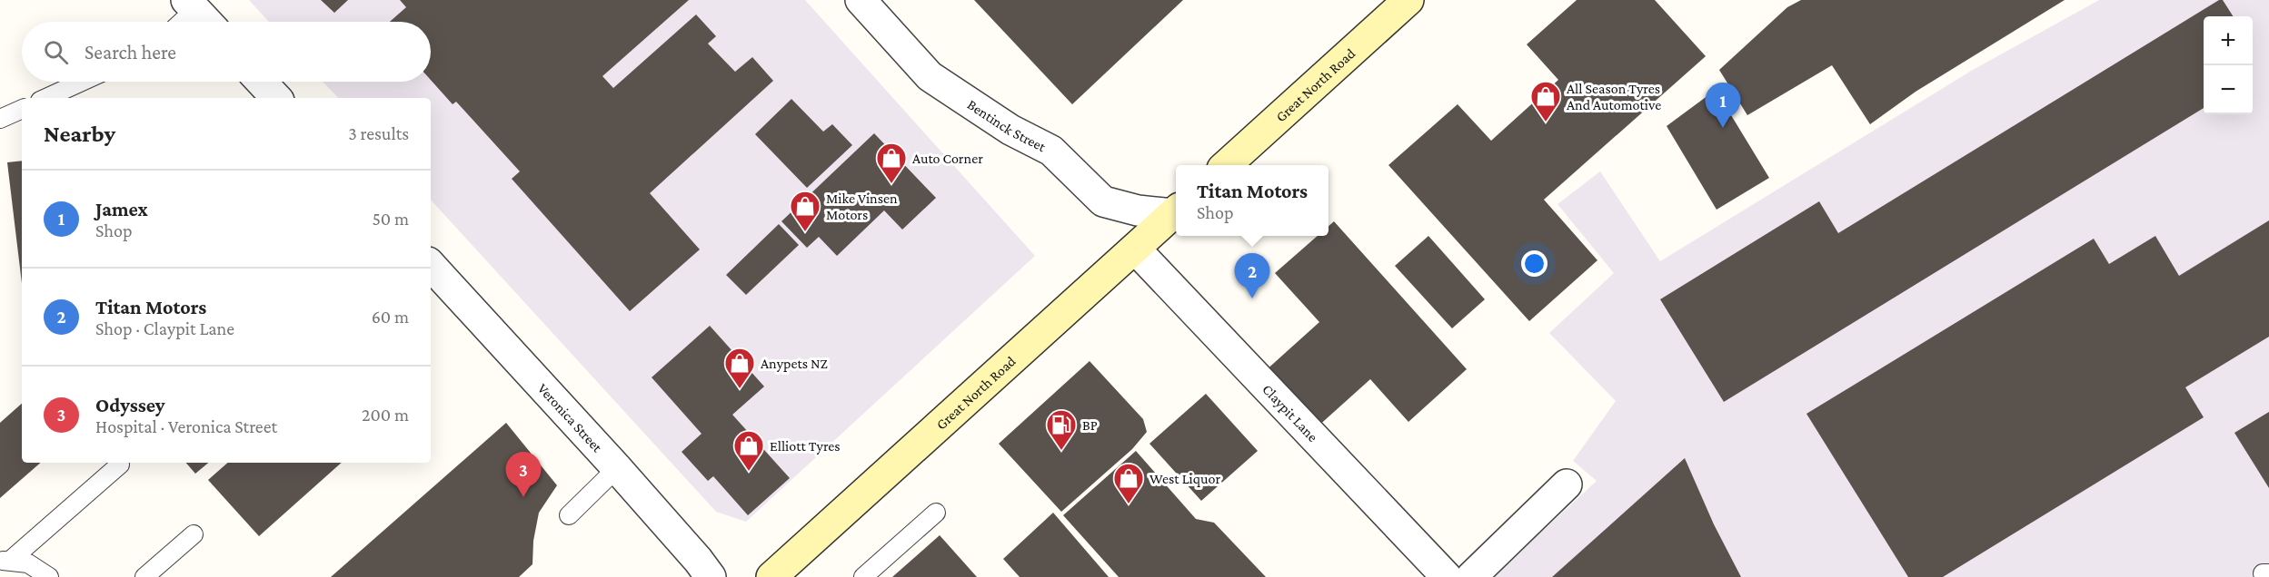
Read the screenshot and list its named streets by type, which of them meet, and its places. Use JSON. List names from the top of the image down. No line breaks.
{"streets":{"main road":["Great North Road"],"street":["Bentinck Street","Claypit Lane","Veronica Street"]},"crossings":[["Great North Road","Claypit Lane"]],"places":{"shop":["All Season Tyres And Automotive","Auto Corner","Mike Vinsen Motors","Anypets NZ","Elliott Tyres","West Liquor"],"fuel station":["BP"]},"page":{"map_buttons":["+","−"],"search":"Search here","pins":["1","2","3"],"heading":["Nearby","3 results"],"popup":["Titan Motors","Shop"],"list":[{"mark":"1","name":"Jamex","note":"Shop","value":"50 m"},{"mark":"2","name":"Titan Motors","note":"Shop · Claypit Lane","value":"60 m"},{"mark":"3","name":"Odyssey","note":"Hospital · Veronica Street","value":"200 m"}]}}
